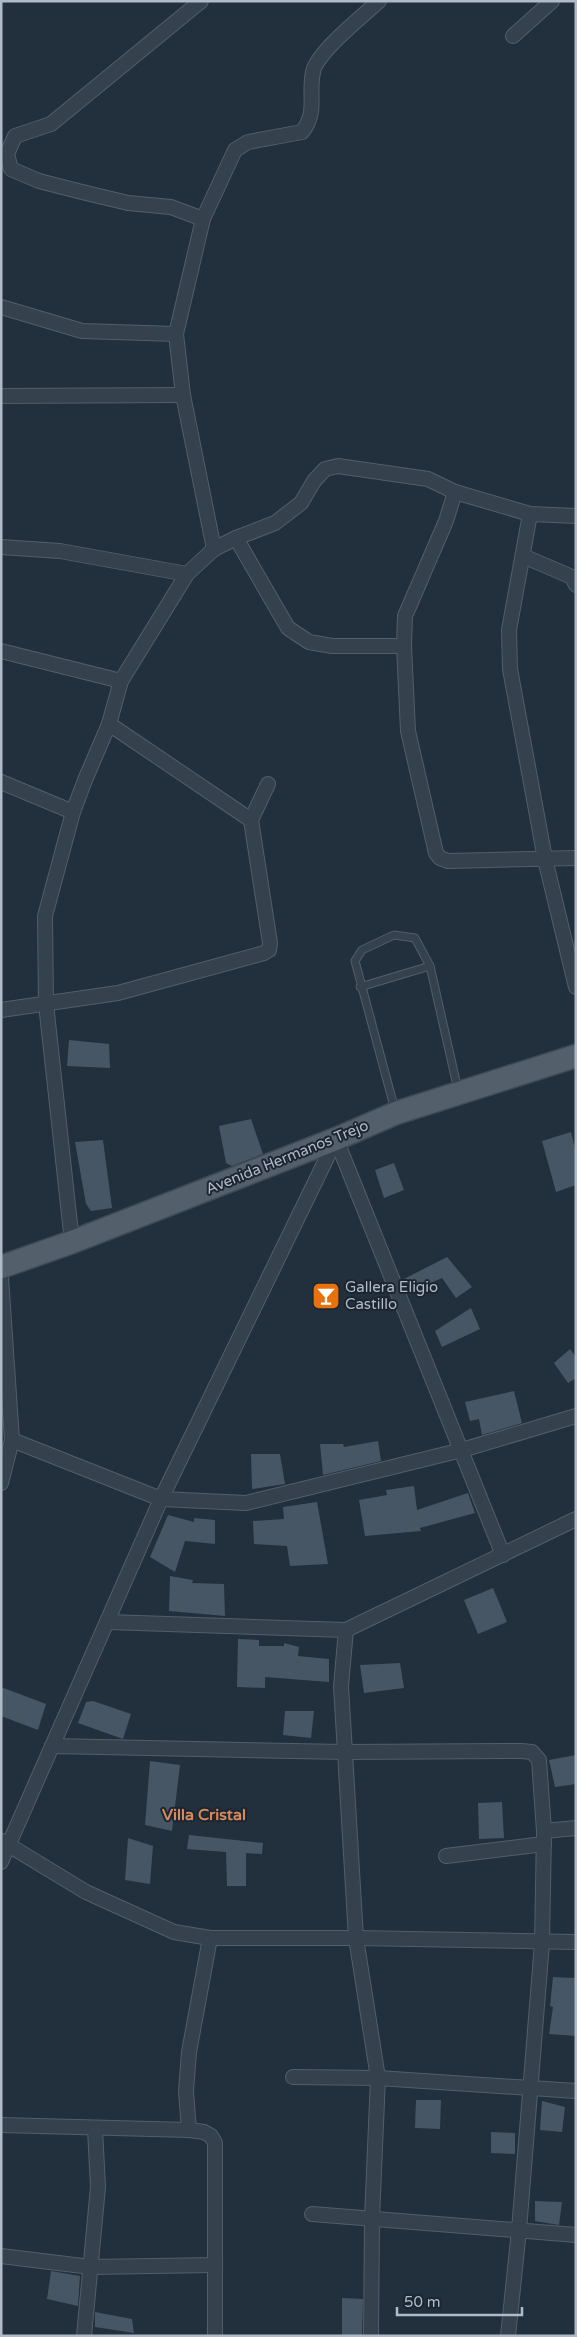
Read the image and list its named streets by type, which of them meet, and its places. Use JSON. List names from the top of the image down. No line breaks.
{"streets":{"main road":["Avenida Hermanos Trejo"]},"districts":["Villa Cristal"],"places":{"bar":["Gallera Eligio Castillo"]},"scale_bar":"50 m"}
